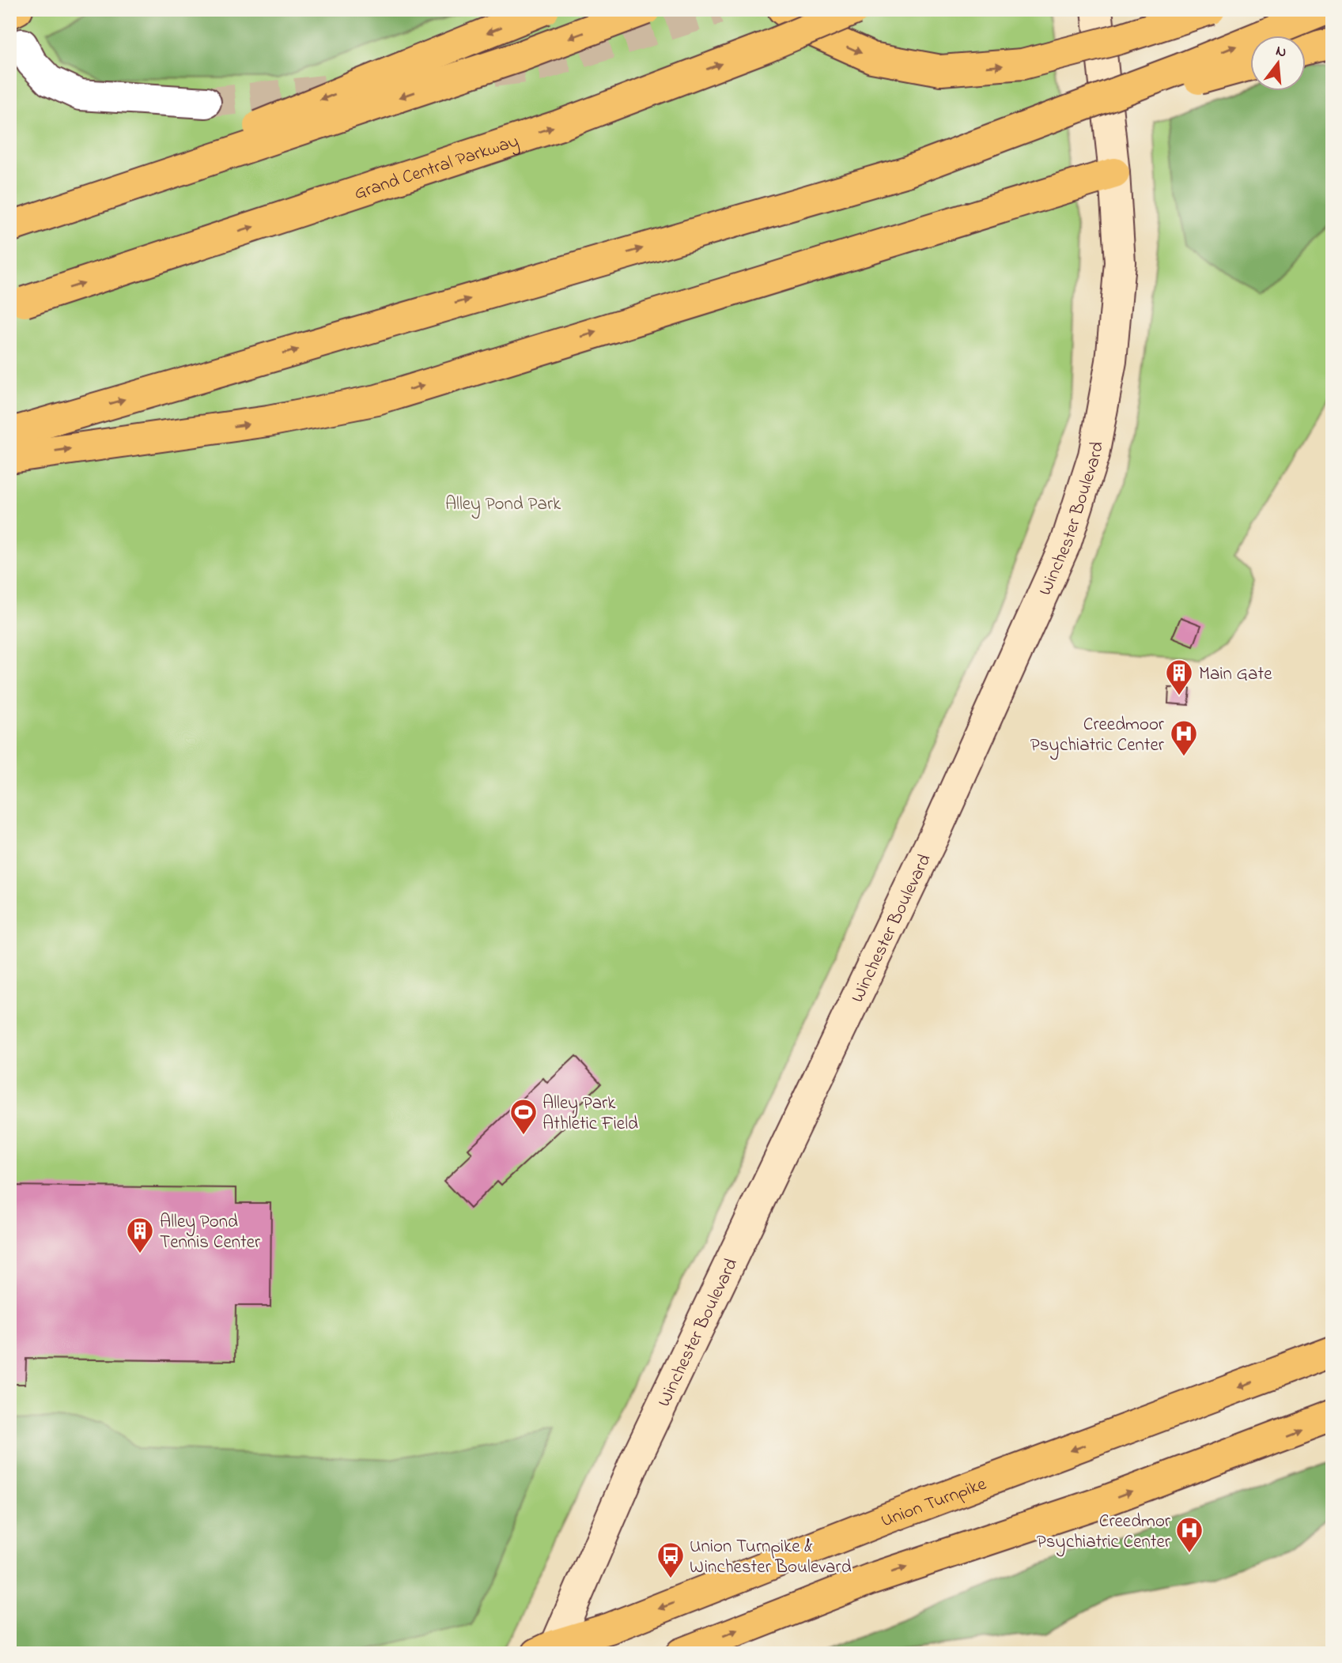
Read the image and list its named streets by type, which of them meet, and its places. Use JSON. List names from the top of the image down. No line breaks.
{"streets":{"main road":["Grand Central Parkway","Winchester Boulevard","Union Turnpike"]},"crossings":[["Winchester Boulevard","Union Turnpike"]],"parks":["Alley Pond Park"],"places":{"building":["Main Gate","Alley Pond Tennis Center"],"hospital":["Creedmoor Psychiatric Center","Creedmor Psychiatric Center"],"sports":["Alley Park Athletic Field"],"bus stop":["Union Turnpike & Winchester Boulevard"]},"north":"top"}
